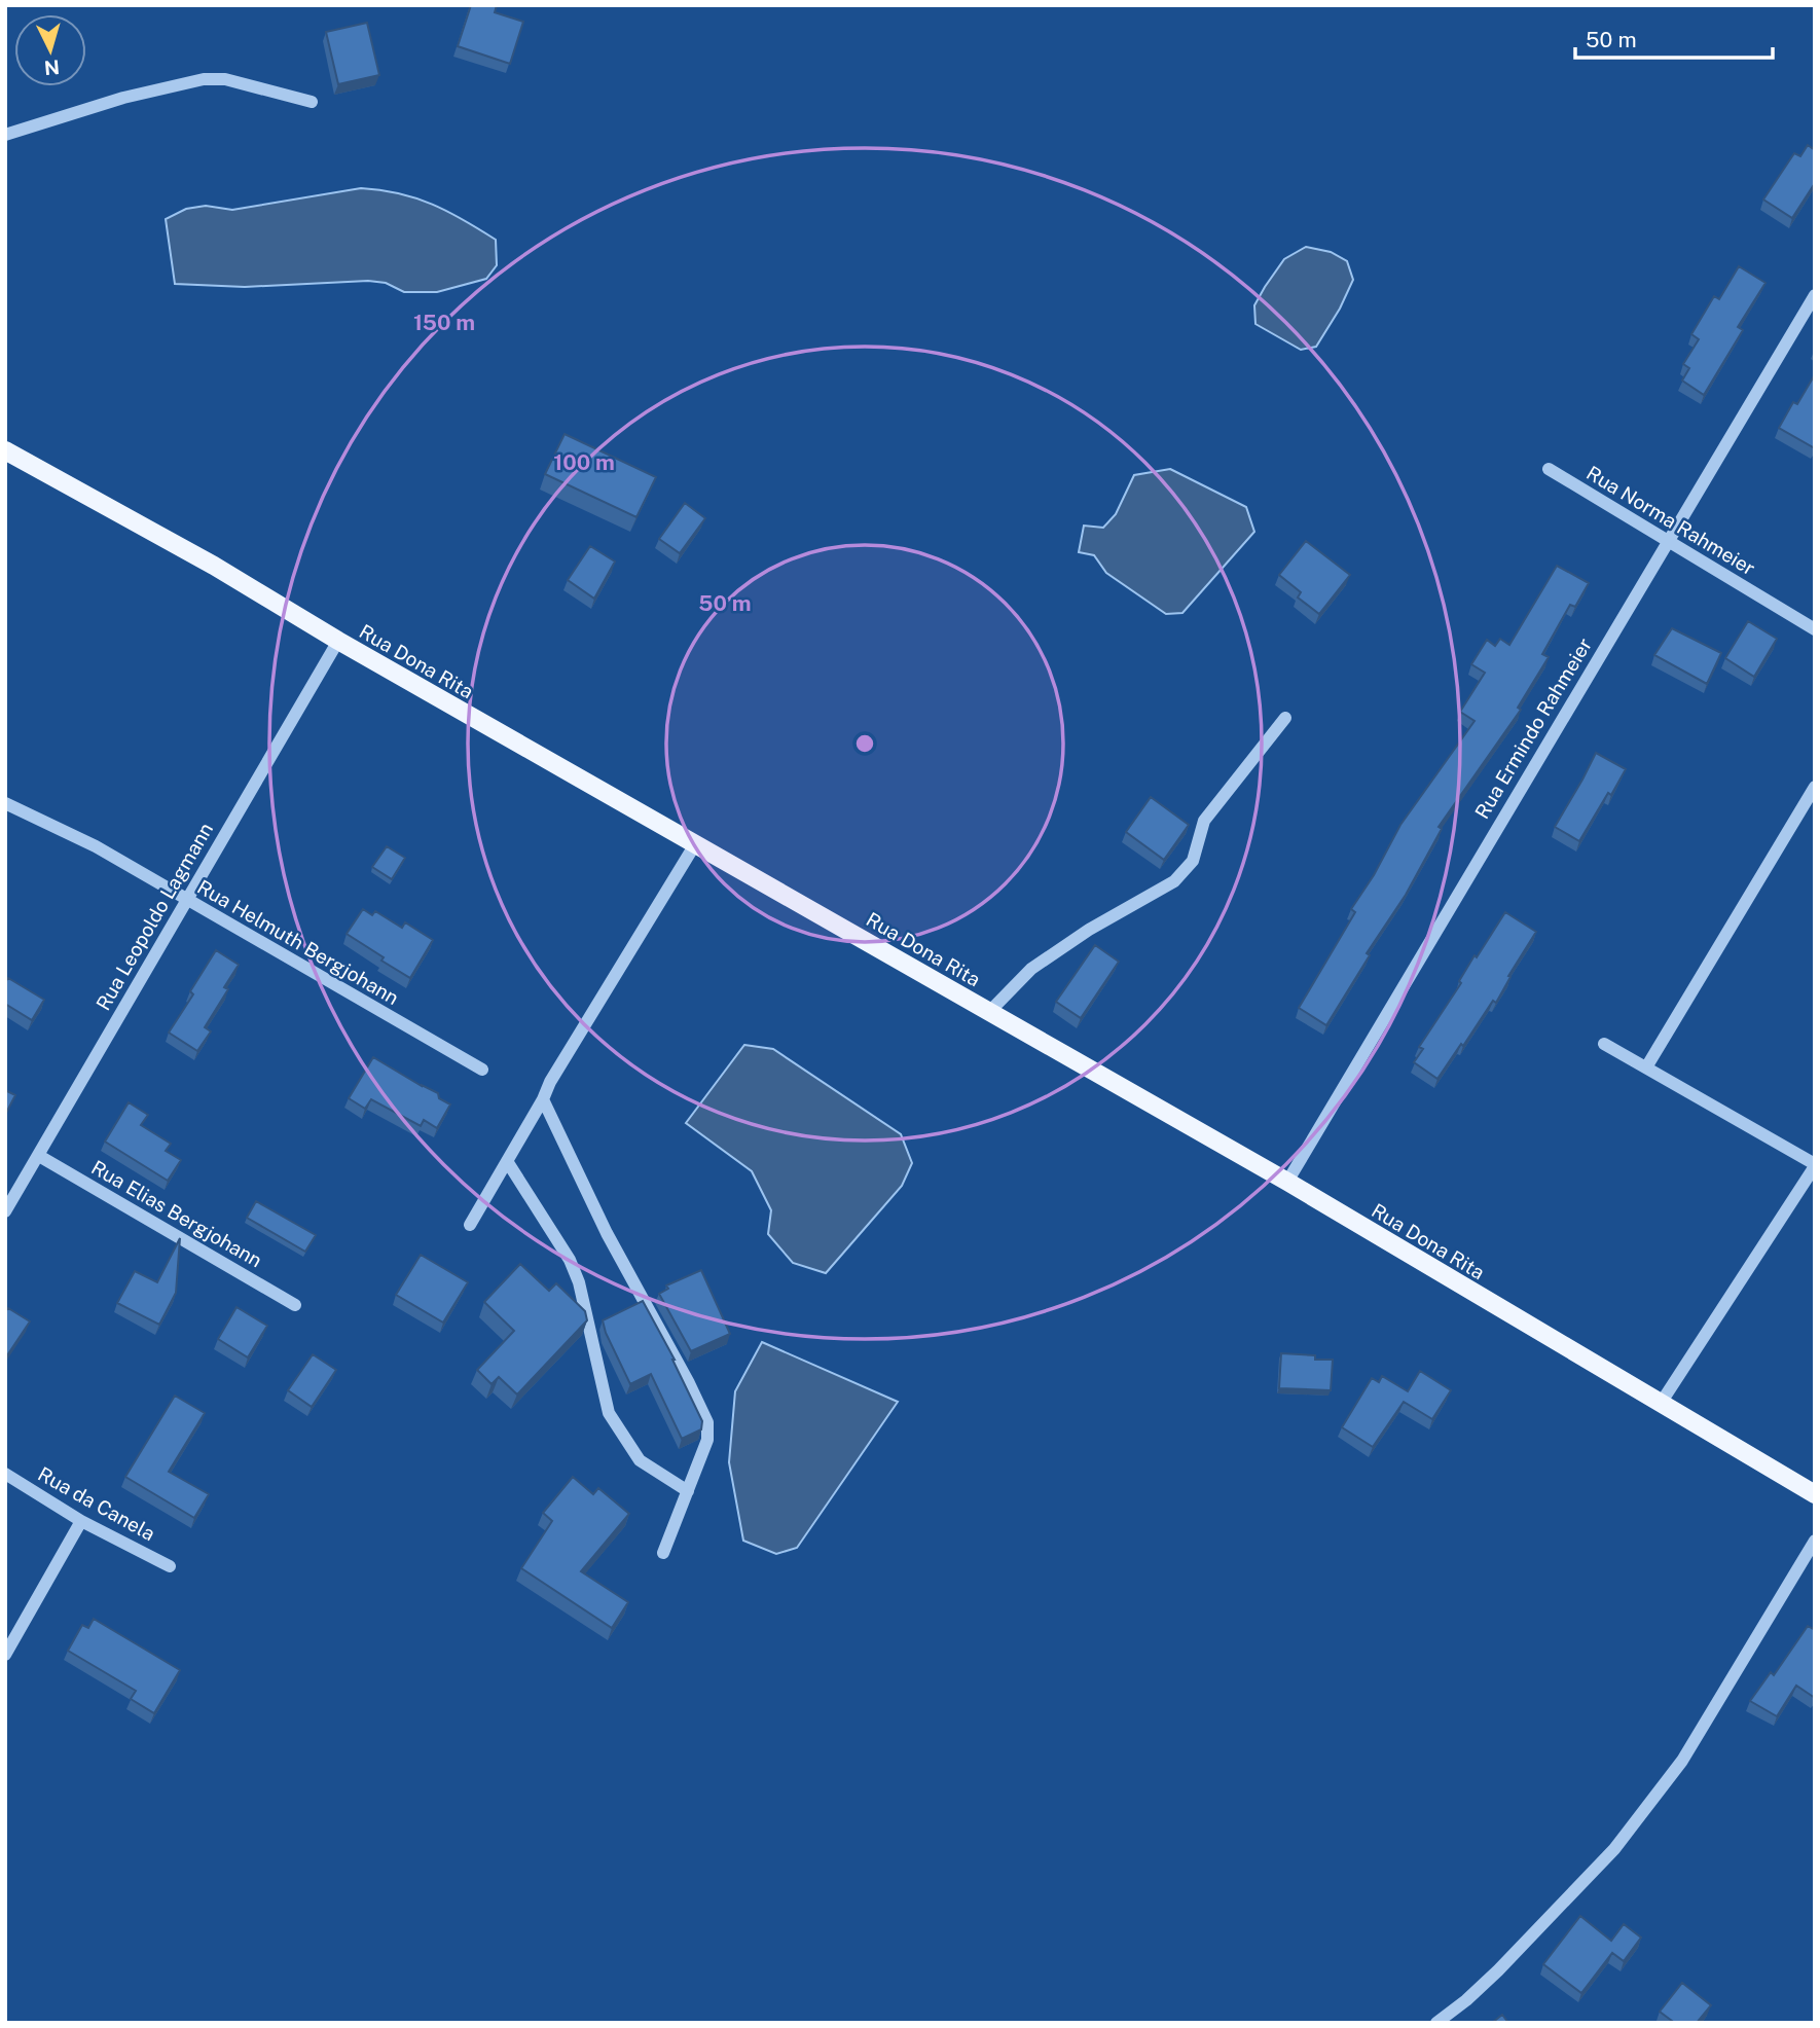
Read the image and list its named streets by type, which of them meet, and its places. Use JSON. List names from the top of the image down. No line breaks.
{"streets":{"main road":["Rua Dona Rita"],"street":["Rua Norma Rahmeier","Rua Ermindo Rahmeier","Rua Leopoldo Lagmann","Rua Helmuth Bergjohann","Rua Elias Bergjohann","Rua da Canela"]},"crossings":[["Rua Norma Rahmeier","Rua Ermindo Rahmeier"],["Rua Dona Rita","Rua Ermindo Rahmeier"],["Rua Dona Rita","Rua Leopoldo Lagmann"],["Rua Leopoldo Lagmann","Rua Helmuth Bergjohann"],["Rua Leopoldo Lagmann","Rua Elias Bergjohann"]],"scale_bar":"50 m","north":"bottom","rings":["150 m","100 m","50 m"]}
